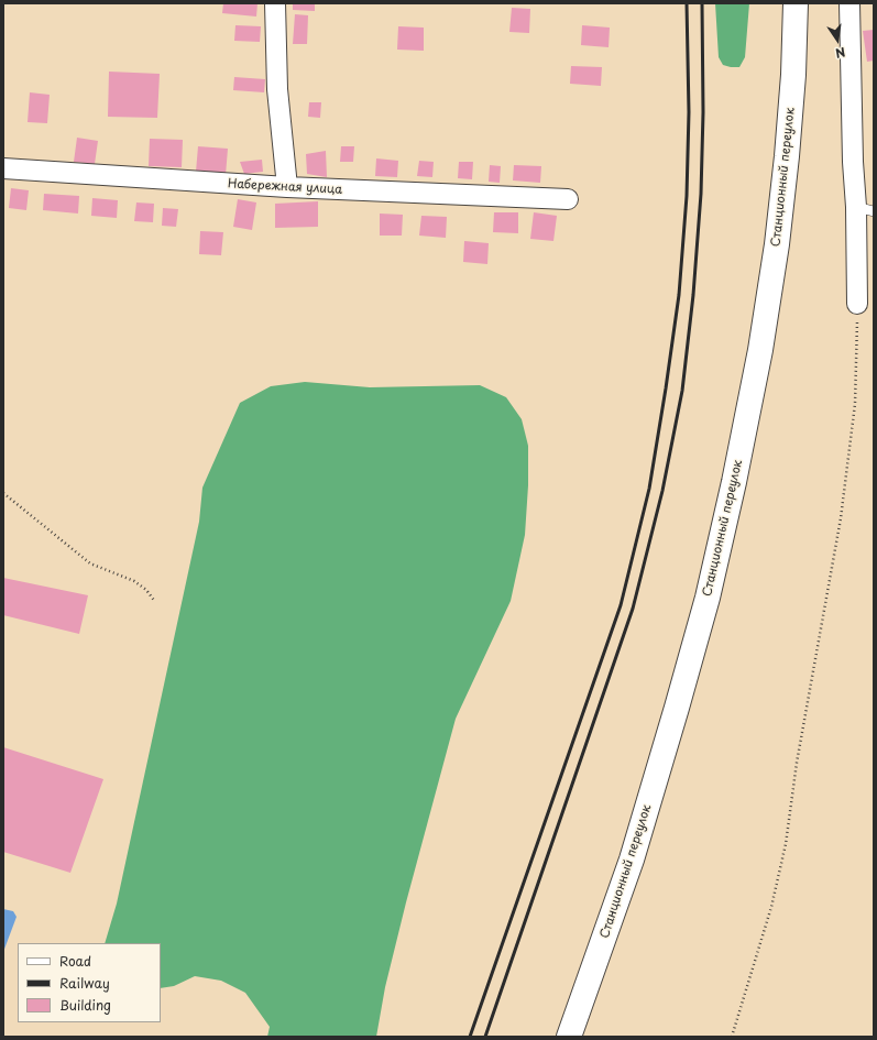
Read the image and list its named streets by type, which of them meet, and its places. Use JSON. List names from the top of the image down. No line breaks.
{"streets":{"main road":["Станционный переулок"],"street":["Набережная улица"]},"legend":["Road","Railway","Building"],"north":"bottom"}
